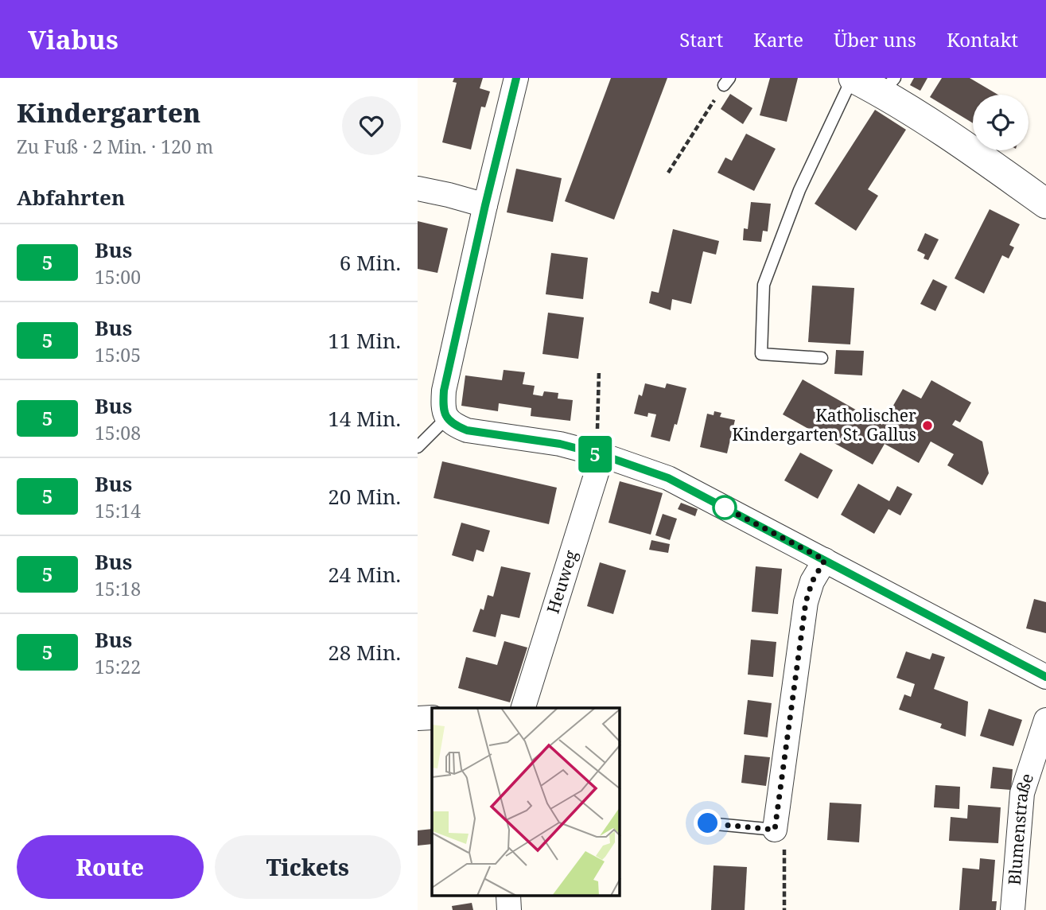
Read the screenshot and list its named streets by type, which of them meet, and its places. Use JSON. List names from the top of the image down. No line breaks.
{"streets":{"street":["Heuweg","Blumenstraße"]},"places":["Katholischer Kindergarten St. Gallus"],"lines":["bus line 5"],"page":{"header":"Viabus","nav":["Start","Karte","Über uns","Kontakt"],"heading":[["Kindergarten","Zu Fuß · 2 Min. · 120 m"],"Abfahrten"],"on_map":"5","list":[{"mark":"5","name":"Bus","note":"15:00","value":"6 Min."},{"mark":"5","name":"Bus","note":"15:05","value":"11 Min."},{"mark":"5","name":"Bus","note":"15:08","value":"14 Min."},{"mark":"5","name":"Bus","note":"15:14","value":"20 Min."},{"mark":"5","name":"Bus","note":"15:18","value":"24 Min."},{"mark":"5","name":"Bus","note":"15:22","value":"28 Min."}],"buttons":["Route","Tickets"]}}
